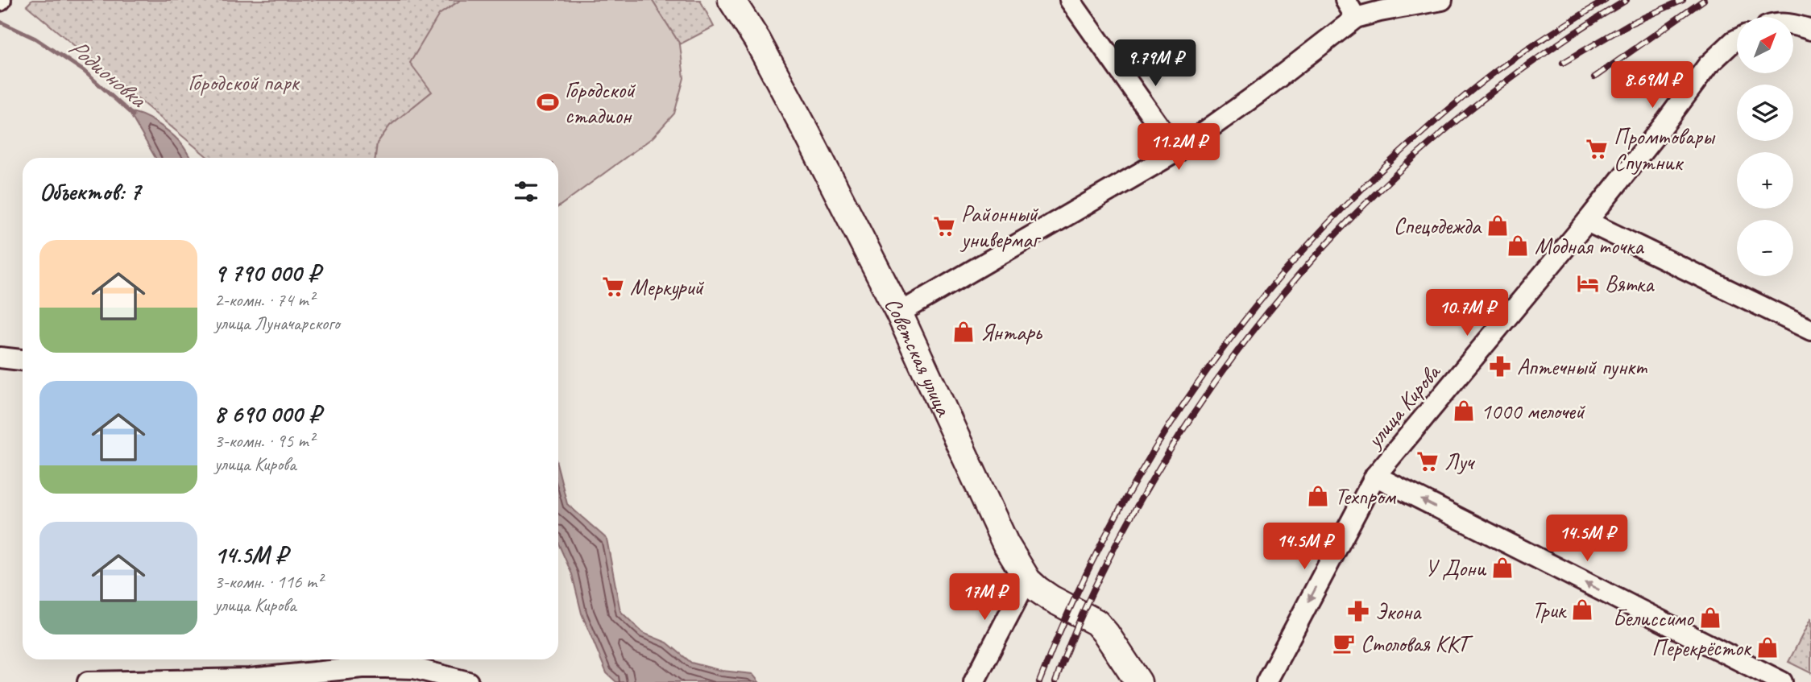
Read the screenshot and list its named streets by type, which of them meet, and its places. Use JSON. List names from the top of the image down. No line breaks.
{"streets":{"main road":["Советская улица"],"street":["улица Кирова"]},"water":["Родионовка"],"parks":["Городской парк"],"places":{"sports":["Городской стадион"],"supermarket":["Промтовары Спутник","Районный универмаг","Меркурий","Луч"],"shop":["Спецодежда","Модная точка","Янтарь","1000 мелочей","Техпром","У Дони","Трик","Белиссимо","Перекрёсток"],"hotel":["Вятка"],"pharmacy":["Аптечный пункт","Экона"],"cafe":["Столовая ККТ"]},"north":"top right","page":{"map_buttons":["+","−"],"price":["9.79M ₽","8.69M ₽","11.2M ₽","10.7M ₽","14.5M ₽","14.5M ₽","17M ₽"],"heading":"Объектов: 7","list":[{"name":"9 790 000 ₽","note":"2-комн. · 74 m² · улица Луначарского"},{"name":"8 690 000 ₽","note":"3-комн. · 95 m² · улица Кирова"},{"name":"14.5M ₽","note":"3-комн. · 116 m² · улица Кирова"}]}}
